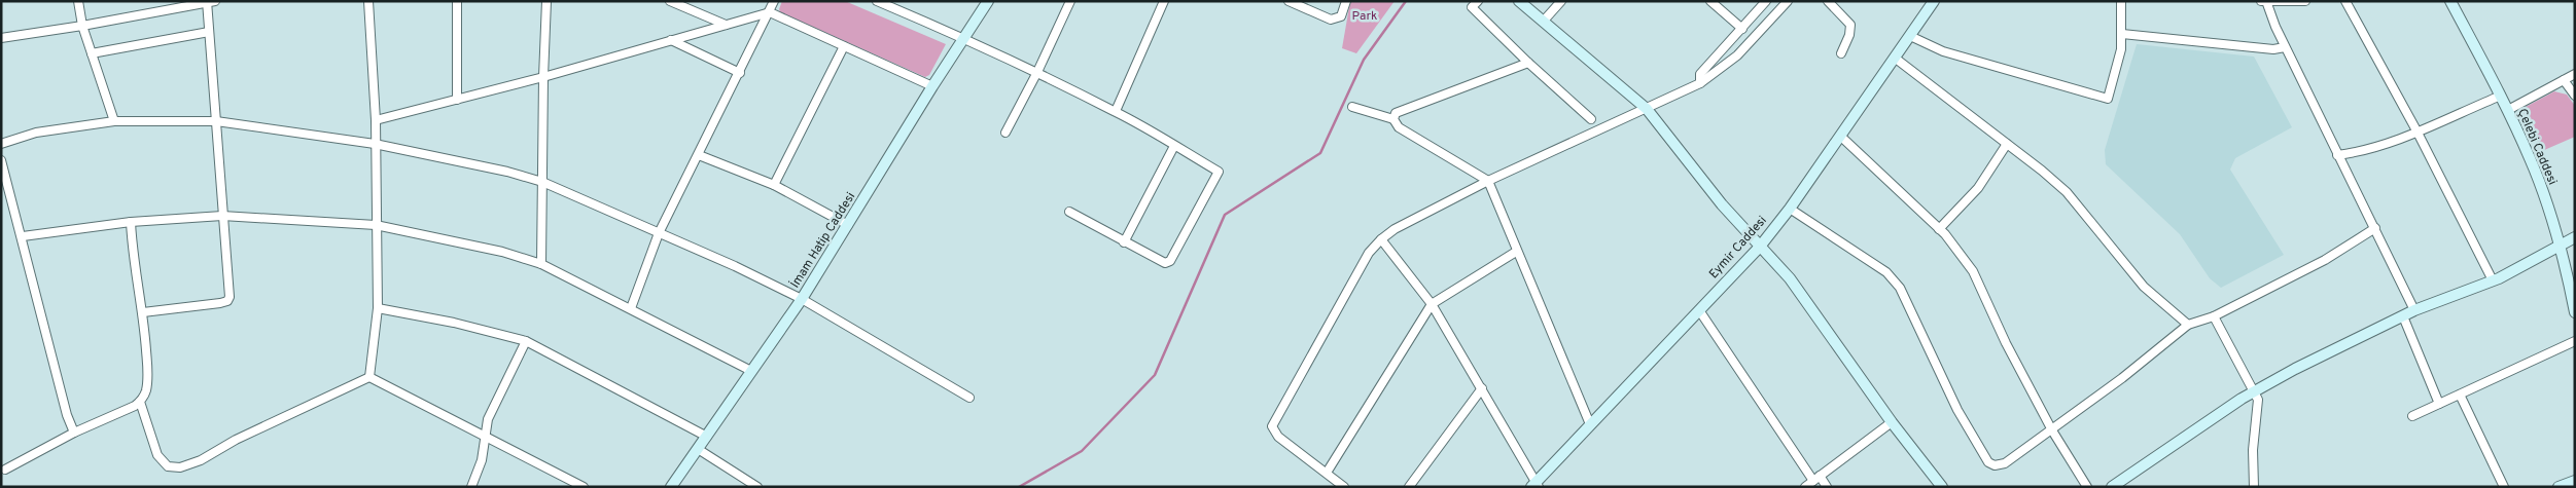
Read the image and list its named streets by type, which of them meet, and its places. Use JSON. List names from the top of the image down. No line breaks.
{"streets":{"street":["Çelebi Caddesi","İmam Hatip Caddesi","Eymir Caddesi"]},"parks":["Park"]}
